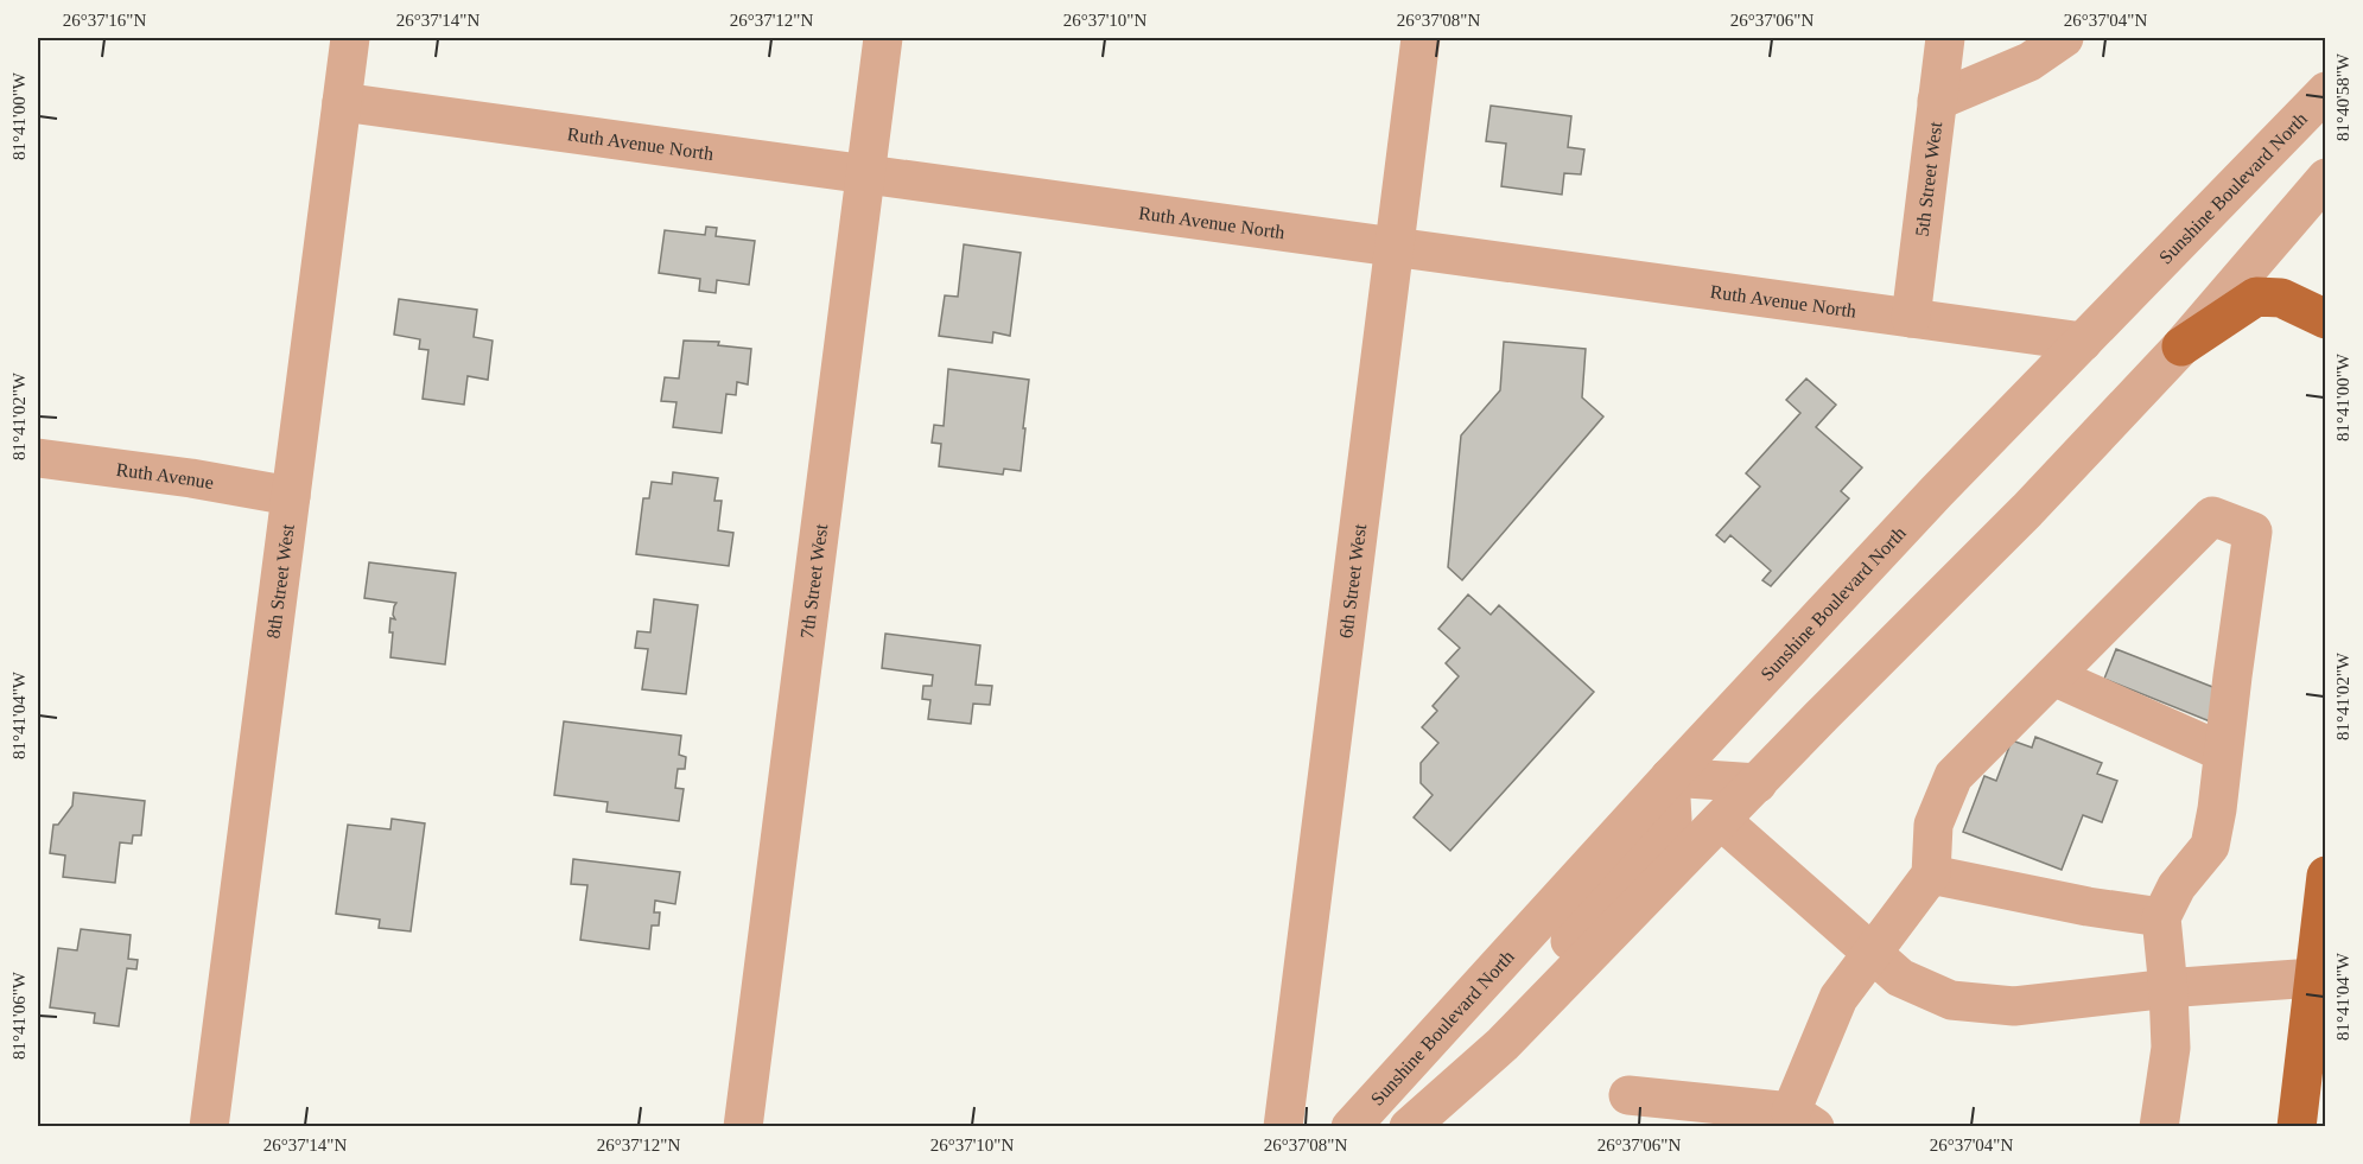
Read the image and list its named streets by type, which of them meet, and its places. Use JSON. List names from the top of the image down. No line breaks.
{"streets":{"street":["Ruth Avenue North","5th Street West","Sunshine Boulevard North","Ruth Avenue","7th Street West","8th Street West","6th Street West"]},"crossings":[["Ruth Avenue North","5th Street West"],["Ruth Avenue North","Sunshine Boulevard North"],["Ruth Avenue North","7th Street West"],["Ruth Avenue North","8th Street West"],["Ruth Avenue North","6th Street West"],["Ruth Avenue","8th Street West"]],"coordinates":["26°37'16\"N","26°37'14\"N","26°37'12\"N","26°37'10\"N","26°37'08\"N","26°37'06\"N","26°37'04\"N","81°40'58\"W","81°41'00\"W","81°41'02\"W","81°41'04\"W","81°41'06\"W"]}
